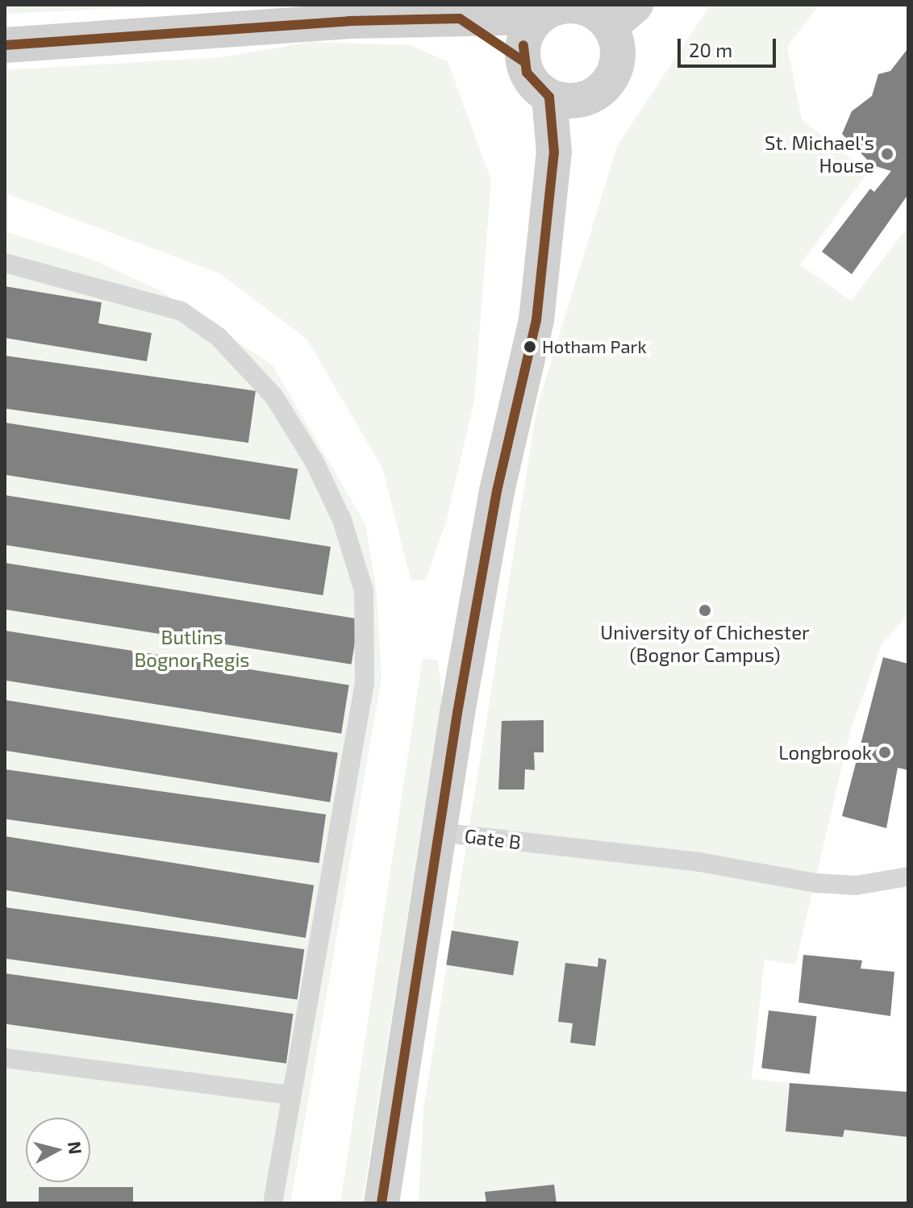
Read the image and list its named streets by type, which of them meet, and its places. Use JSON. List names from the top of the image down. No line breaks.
{"streets":{"lane":["Gate B"]},"parks":["Butlins Bognor Regis"],"places":["St. Michael's House","Hotham Park","University of Chichester (Bognor Campus)","Longbrook"],"scale_bar":"20 m","north":"right"}
